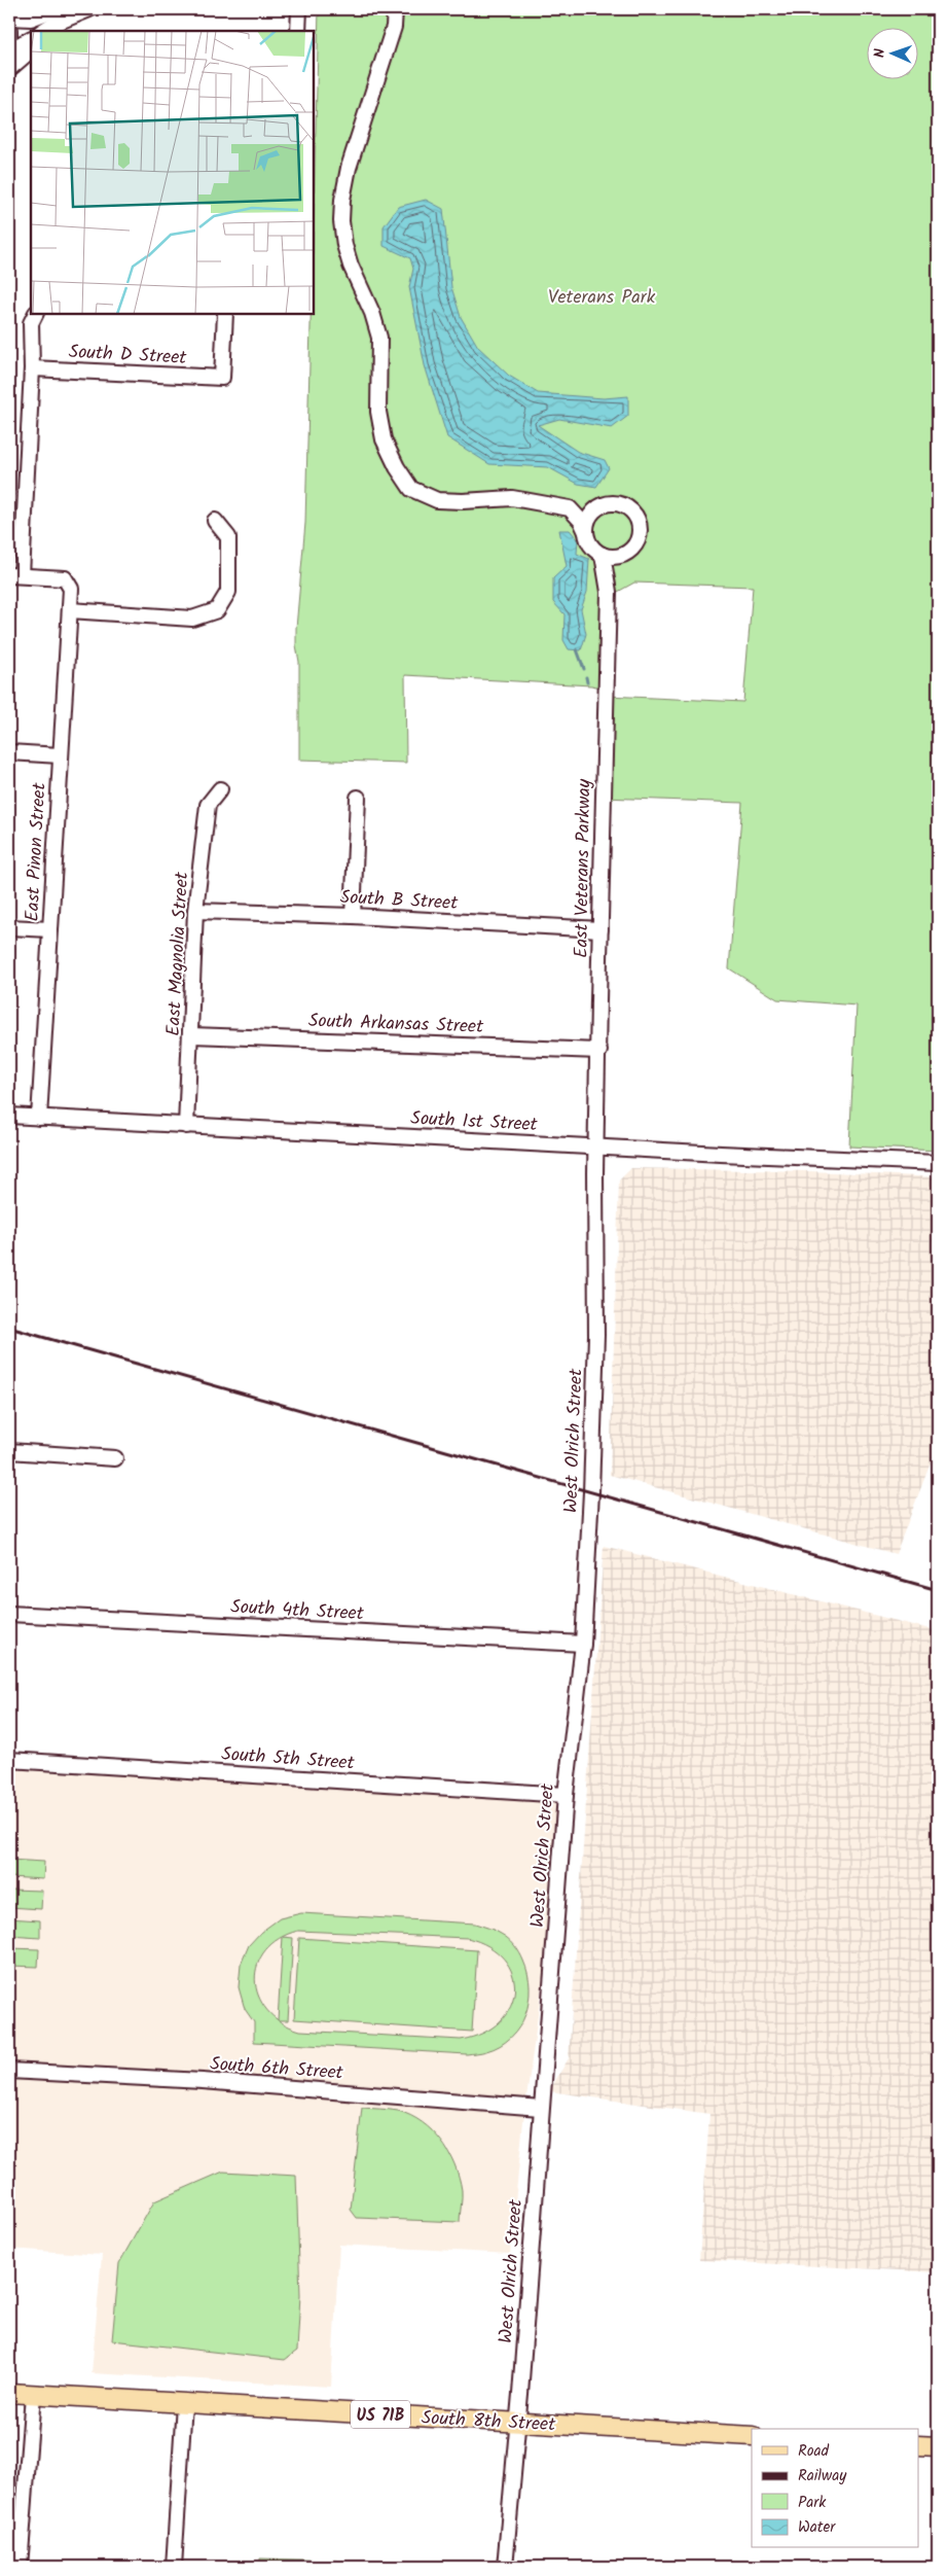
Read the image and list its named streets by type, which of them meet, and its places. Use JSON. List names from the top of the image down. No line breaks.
{"streets":{"main road":["US 71B","South 8th Street"],"street":["South D Street","East Pinon Street","East Veterans Parkway","South B Street","East Magnolia Street","South Arkansas Street","South 1st Street","West Olrich Street","South 4th Street","South 5th Street","South 6th Street"]},"crossings":[["East Pinon Street","South 1st Street"],["East Veterans Parkway","South B Street"],["East Veterans Parkway","South Arkansas Street"],["East Veterans Parkway","South 1st Street"],["East Veterans Parkway","West Olrich Street"],["South B Street","East Magnolia Street"],["East Magnolia Street","South Arkansas Street"],["East Magnolia Street","South 1st Street"],["South 1st Street","West Olrich Street"],["West Olrich Street","South 4th Street"],["West Olrich Street","South 5th Street"],["West Olrich Street","South 6th Street"],["West Olrich Street","South 8th Street"]],"parks":["Veterans Park"],"legend":["Road","Railway","Park","Water"],"north":"left"}
